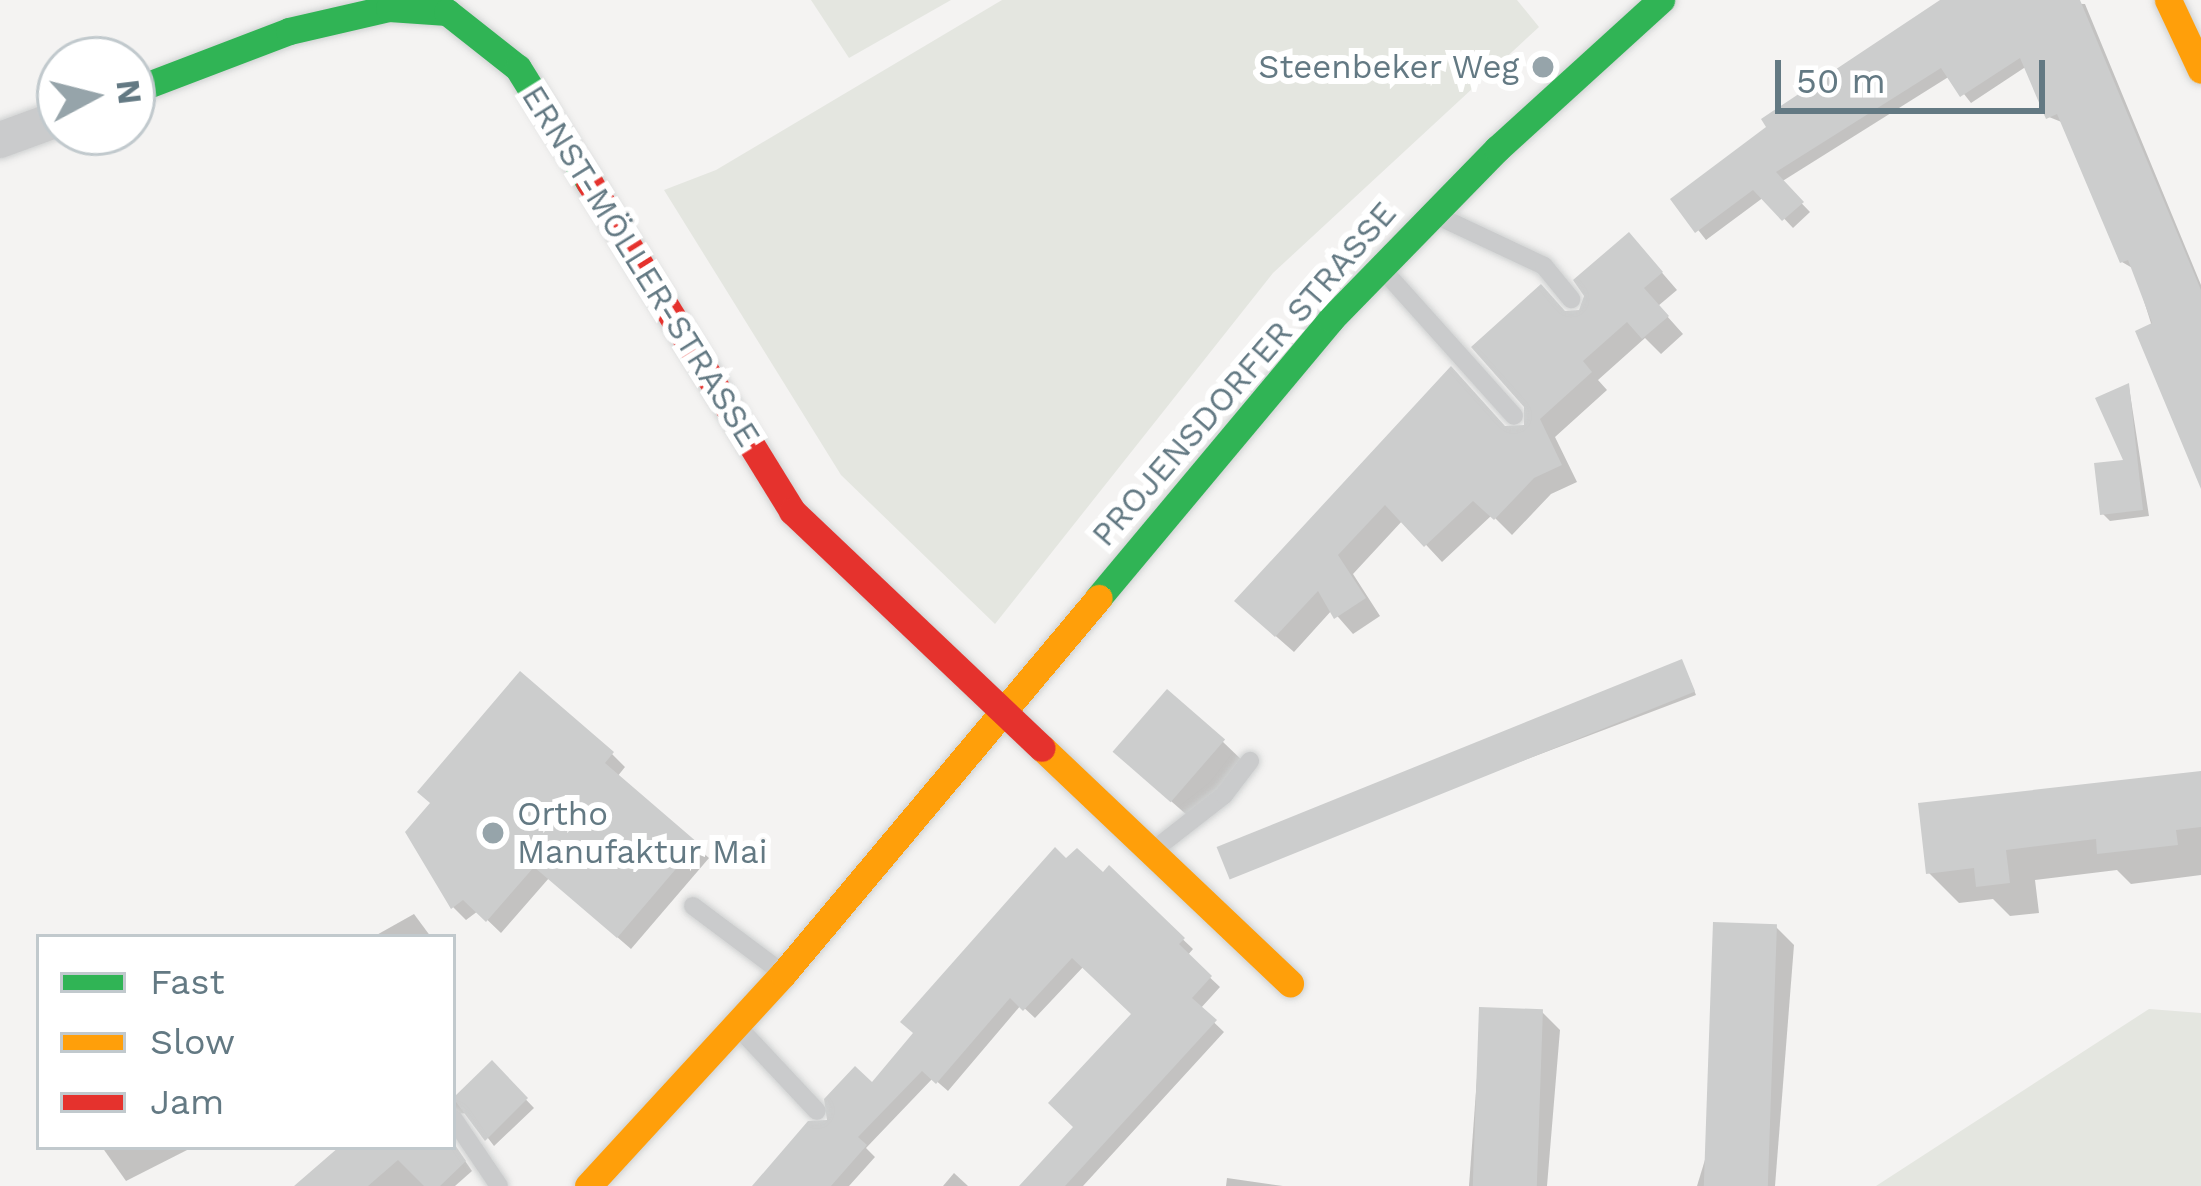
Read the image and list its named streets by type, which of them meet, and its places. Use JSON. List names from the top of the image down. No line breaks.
{"streets":{"street":["ERNST-MÖLLER-STRASSE","PROJENSDORFER STRASSE"]},"crossings":[["ERNST-MÖLLER-STRASSE","PROJENSDORFER STRASSE"]],"places":["Steenbeker Weg","Ortho Manufaktur Mai"],"legend":["Fast","Slow","Jam"],"scale_bar":"50 m","north":"right"}
